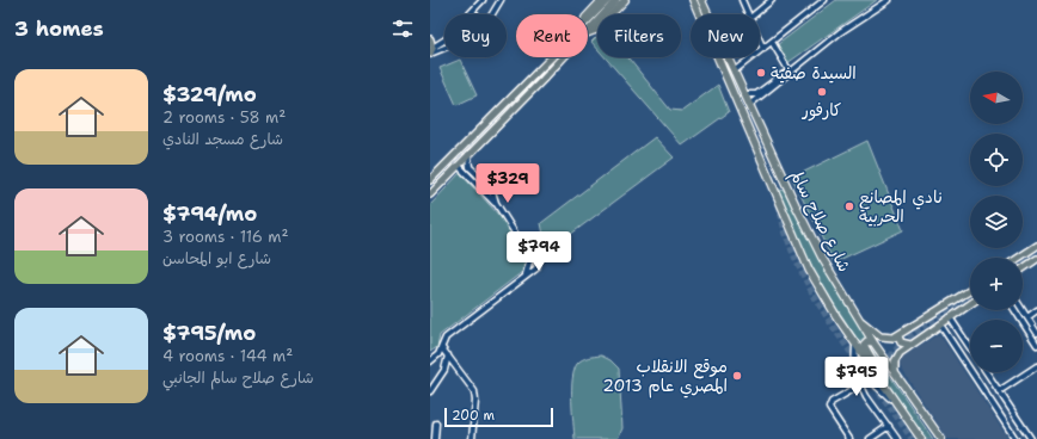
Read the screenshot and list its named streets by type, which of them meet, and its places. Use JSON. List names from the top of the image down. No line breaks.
{"streets":{"highway":["شارع صلاح سالم"]},"places":["السيدة صفية","كارفور","نادي المصانع الحربية","موقع الانقلاب المصري عام 2013"],"scale_bar":"200 m","north":"left","page":{"heading":"3 homes","chip":["Buy","Rent","Filters","New"],"list":[{"name":"$329/mo","note":"2 rooms · 58 m² · شارع مسجد النادي"},{"name":"$794/mo","note":"3 rooms · 116 m² · شارع ابو المحاسن"},{"name":"$795/mo","note":"4 rooms · 144 m² · شارع صلاح سالم الجانبي"}],"map_buttons":["+","−"],"price":["$329","$794","$795"],"scale":"200 m"}}
